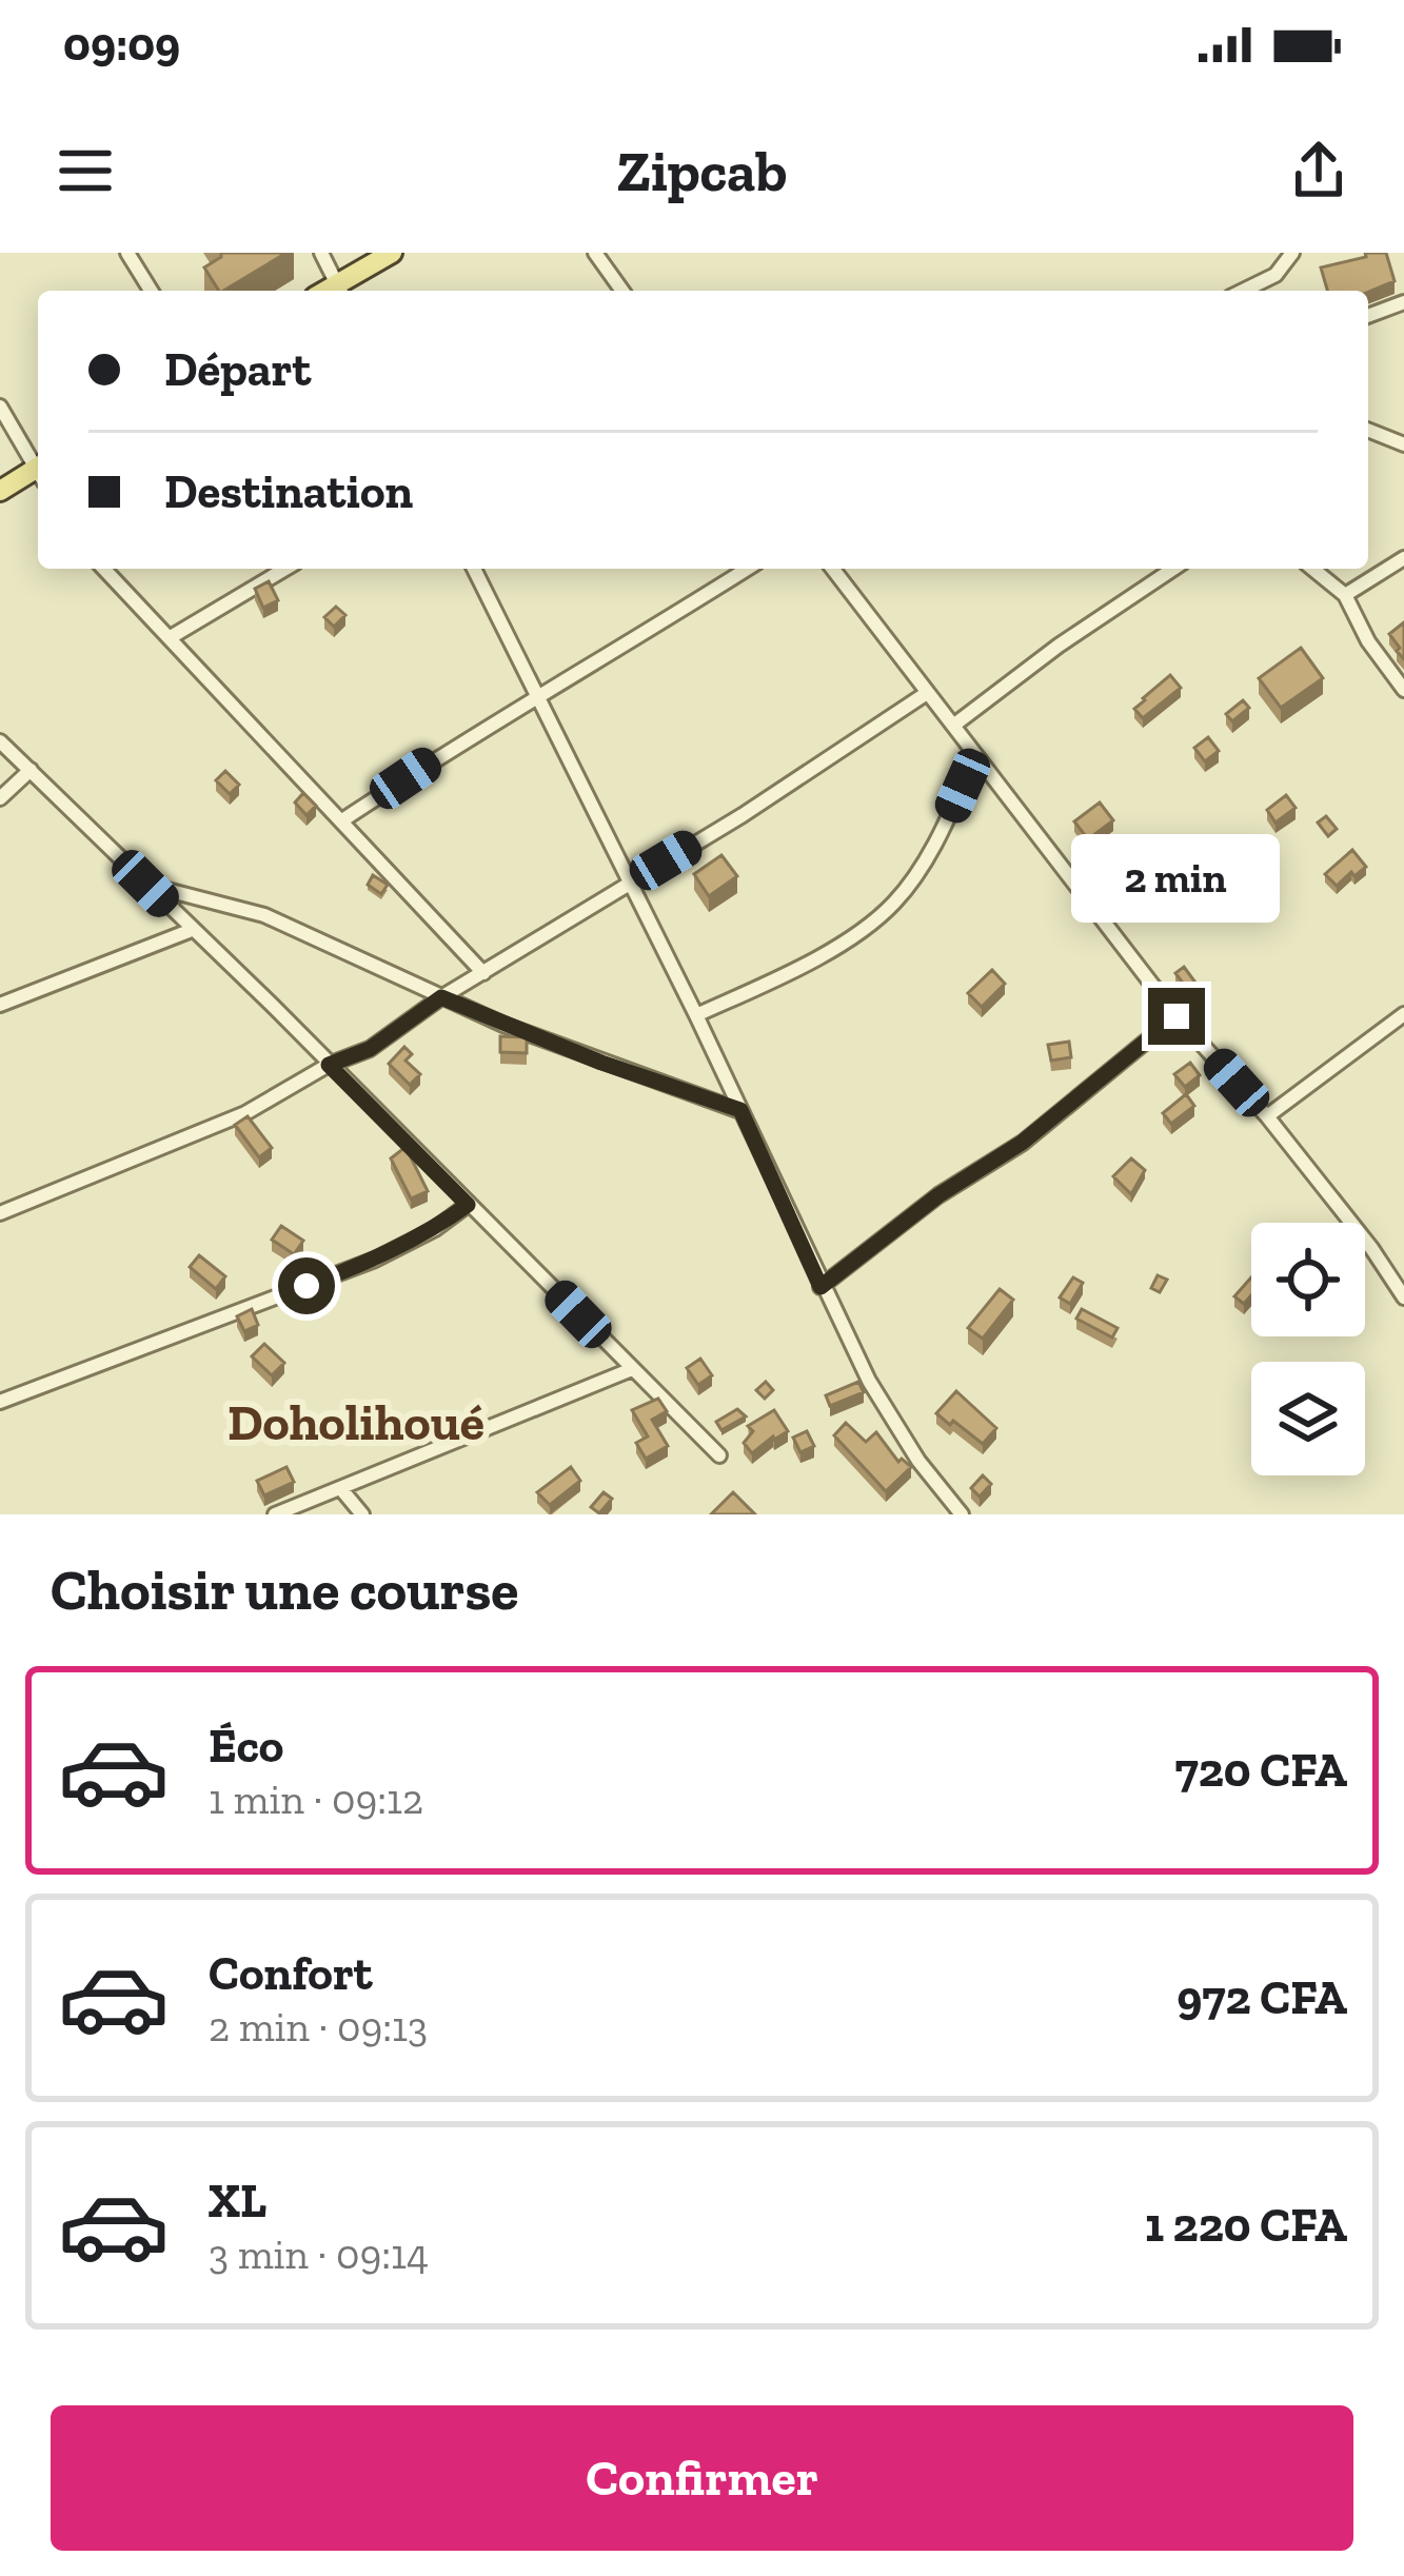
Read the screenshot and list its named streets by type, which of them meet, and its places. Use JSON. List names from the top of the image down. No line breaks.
{"districts":["Doholihoué"],"page":{"status":"09:09","header":"Zipcab","banner":["Départ","Destination"],"bubble":"2 min","heading":"Choisir une course","list":[{"name":"Éco","note":"1 min · 09:12","value":"720 CFA"},{"name":"Confort","note":"2 min · 09:13","value":"972 CFA"},{"name":"XL","note":"3 min · 09:14","value":"1 220 CFA"}],"buttons":"Confirmer"}}
